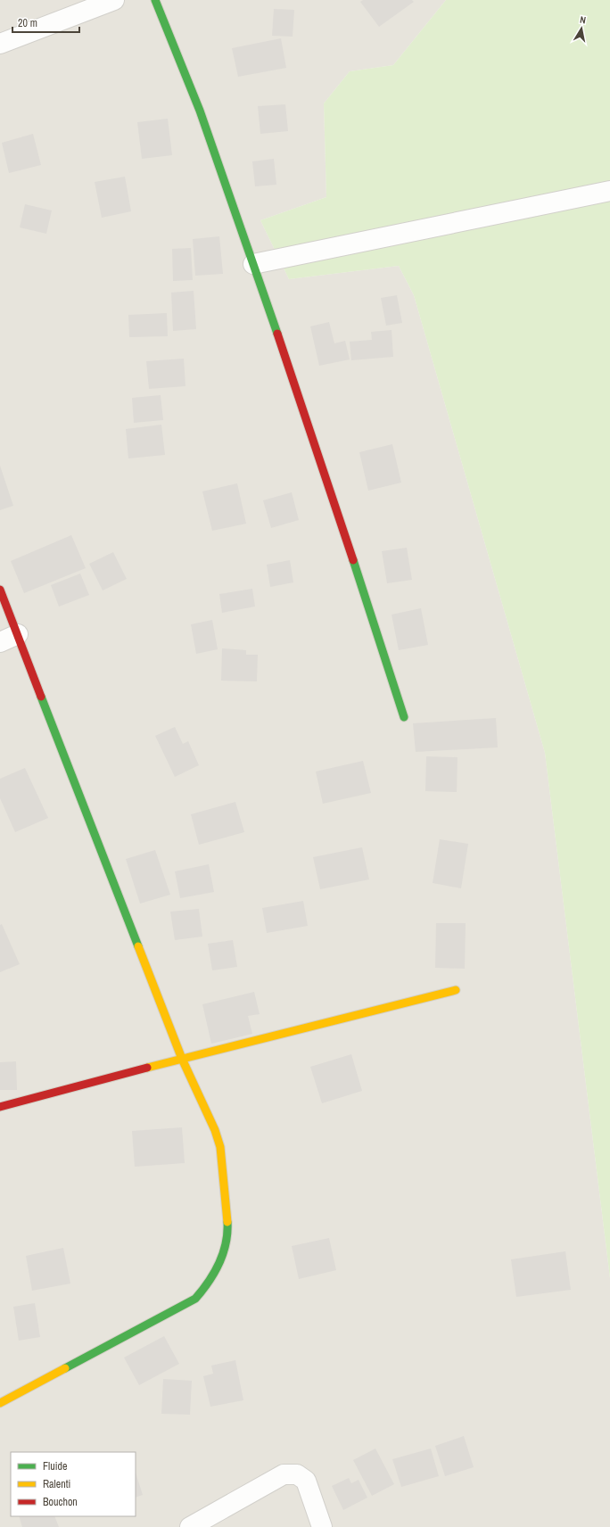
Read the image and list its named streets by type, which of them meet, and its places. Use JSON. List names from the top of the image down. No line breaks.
{"legend":["Fluide","Ralenti","Bouchon"],"scale_bar":"20 m","north":"top"}
